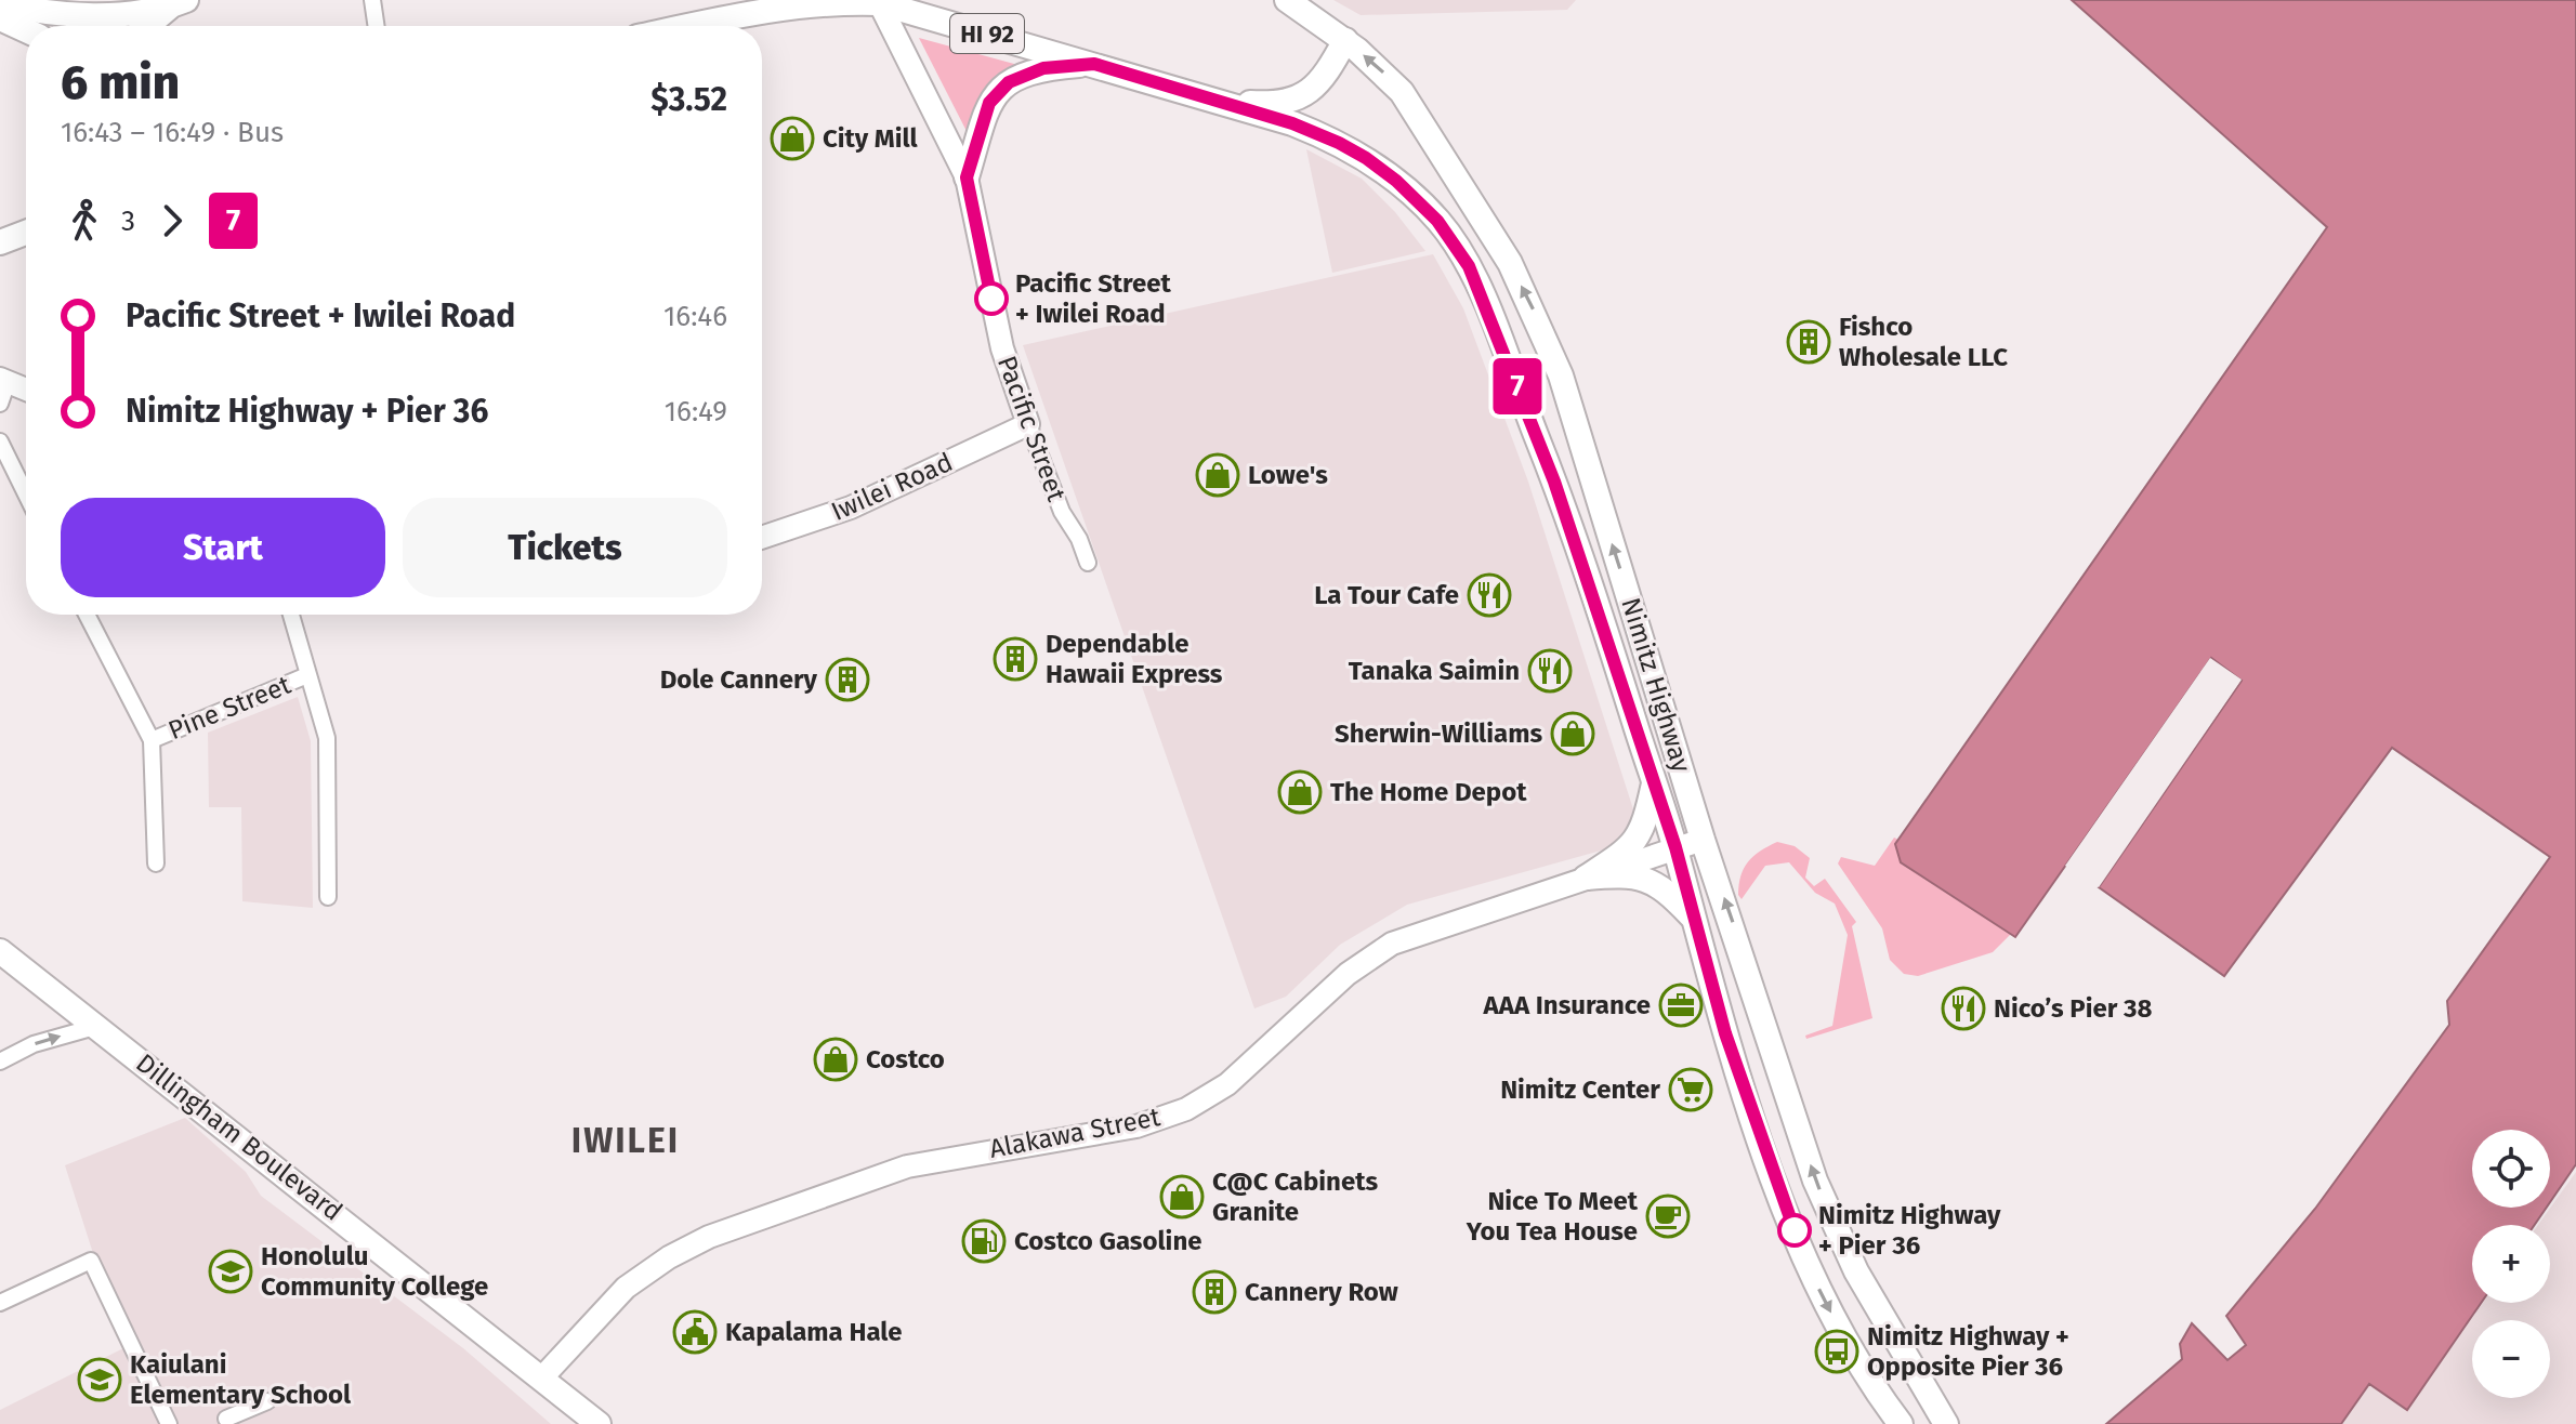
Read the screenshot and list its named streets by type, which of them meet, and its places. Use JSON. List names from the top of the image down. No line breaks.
{"streets":{"main road":["HI 92","Pacific Street","Iwilei Road","Nimitz Highway","Alakawa Street","Dillingham Boulevard"],"street":["Pine Street"]},"crossings":[["Pacific Street","Iwilei Road"],["Pacific Street","Nimitz Highway"],["Nimitz Highway","Alakawa Street"],["Alakawa Street","Dillingham Boulevard"]],"districts":["IWILEI"],"places":{"shop":["City Mill","Lowe's","Sherwin-Williams","The Home Depot","Costco","C@C Cabinets Granite"],"other":["Pacific Street + Iwilei Road","Nimitz Highway + Pier 36"],"building":["Fishco Wholesale LLC","Dependable Hawaii Express","Dole Cannery","Cannery Row"],"restaurant":["La Tour Cafe","Tanaka Saimin","Nico’s Pier 38"],"office":["AAA Insurance"],"supermarket":["Nimitz Center"],"cafe":["Nice To Meet You Tea House"],"fuel station":["Costco Gasoline"],"school or university":["Honolulu Community College","Kaiulani Elementary School"],"public building":["Kapalama Hale"],"bus stop":["Nimitz Highway + Opposite Pier 36"]},"lines":["bus line 7"],"page":{"on_map":"7","heading":["6 min","16:43 – 16:49 · Bus","$3.52"],"legs":["3","7"],"list":[{"name":"Pacific Street + Iwilei Road","value":"16:46"},{"name":"Nimitz Highway + Pier 36","value":"16:49"}],"buttons":["Start","Tickets"],"map_buttons":["+","−"]}}
